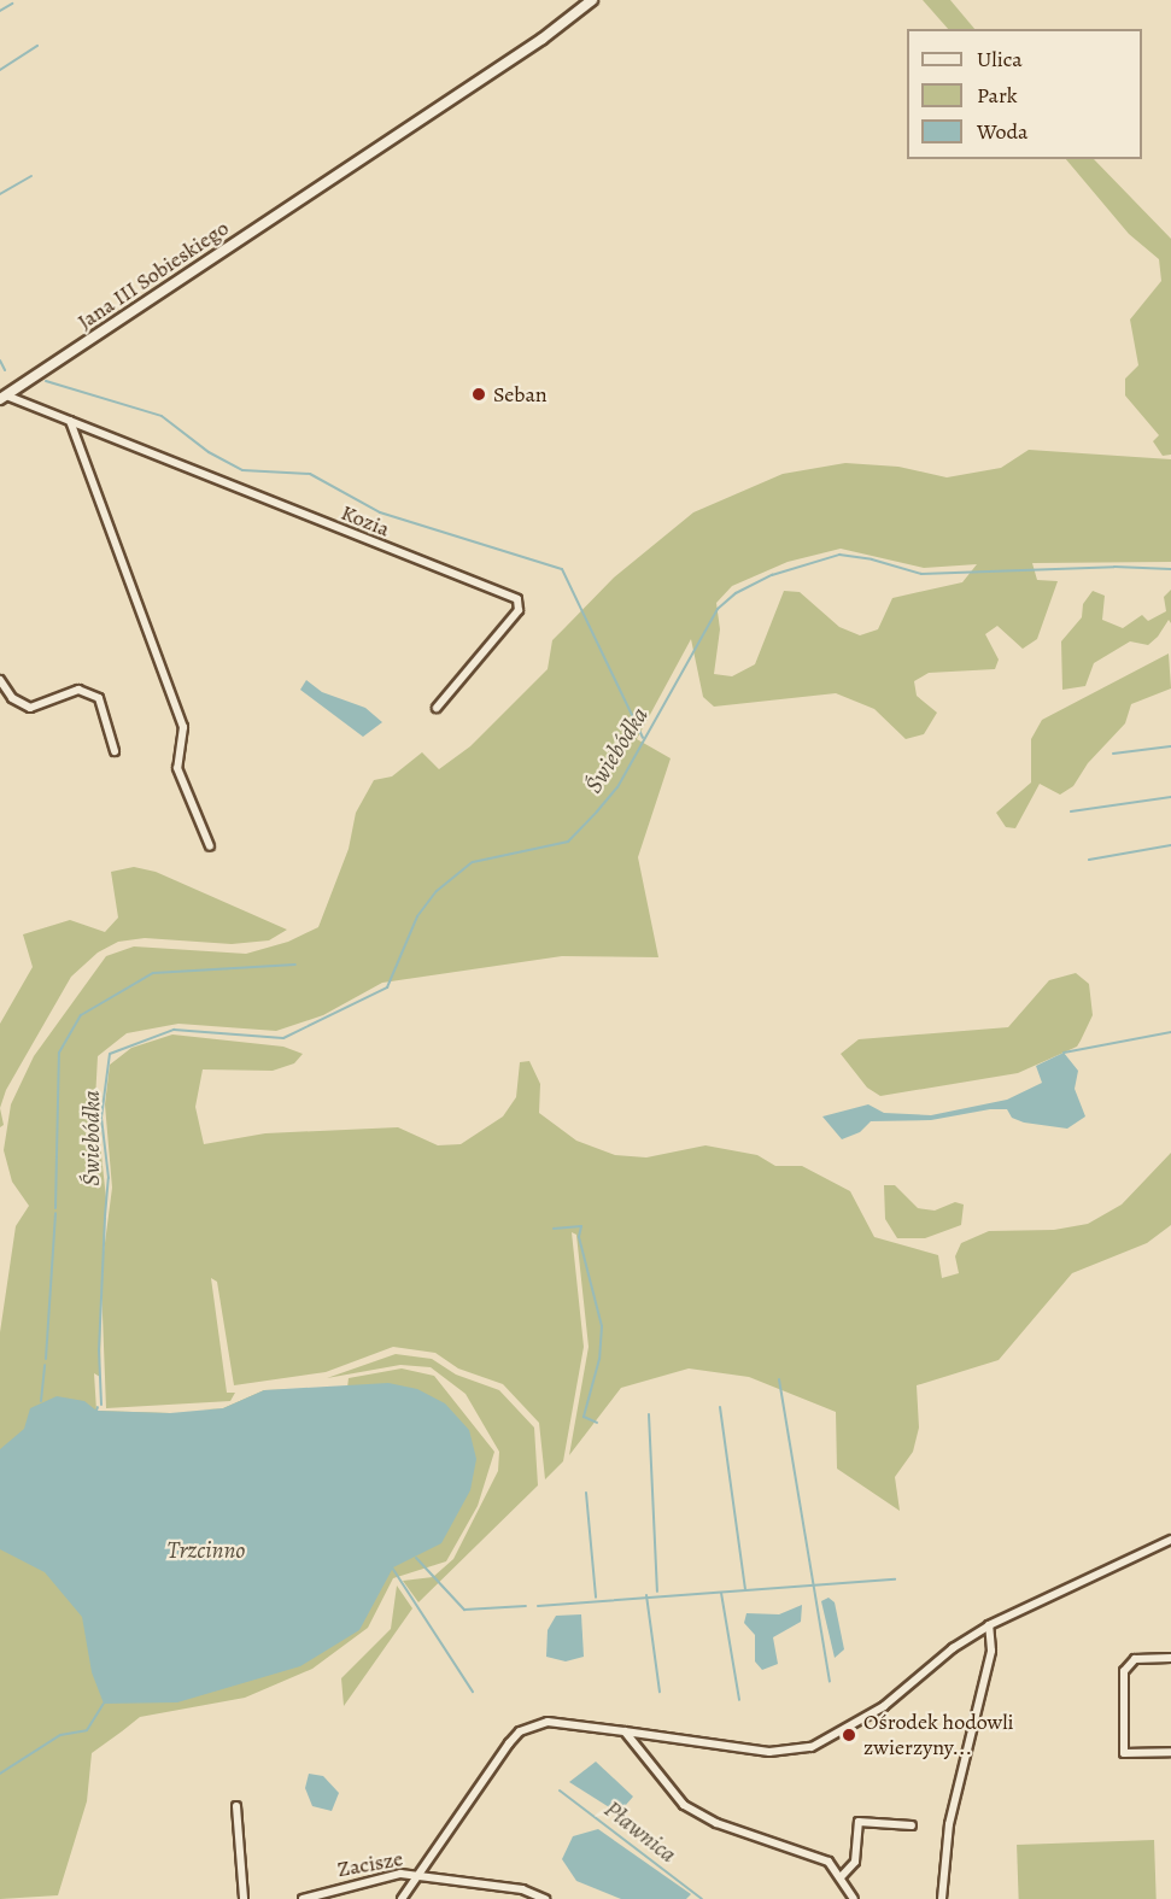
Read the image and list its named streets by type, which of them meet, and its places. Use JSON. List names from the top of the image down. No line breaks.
{"streets":{"street":["Jana III Sobieskiego","Kozia","Zacisze"]},"crossings":[["Jana III Sobieskiego","Kozia"]],"water":["Świebódka","Trzcinno","Pławnica"],"places":["Seban","Ośrodek hodowli zwierzyny..."],"legend":["Ulica","Park","Woda"]}
